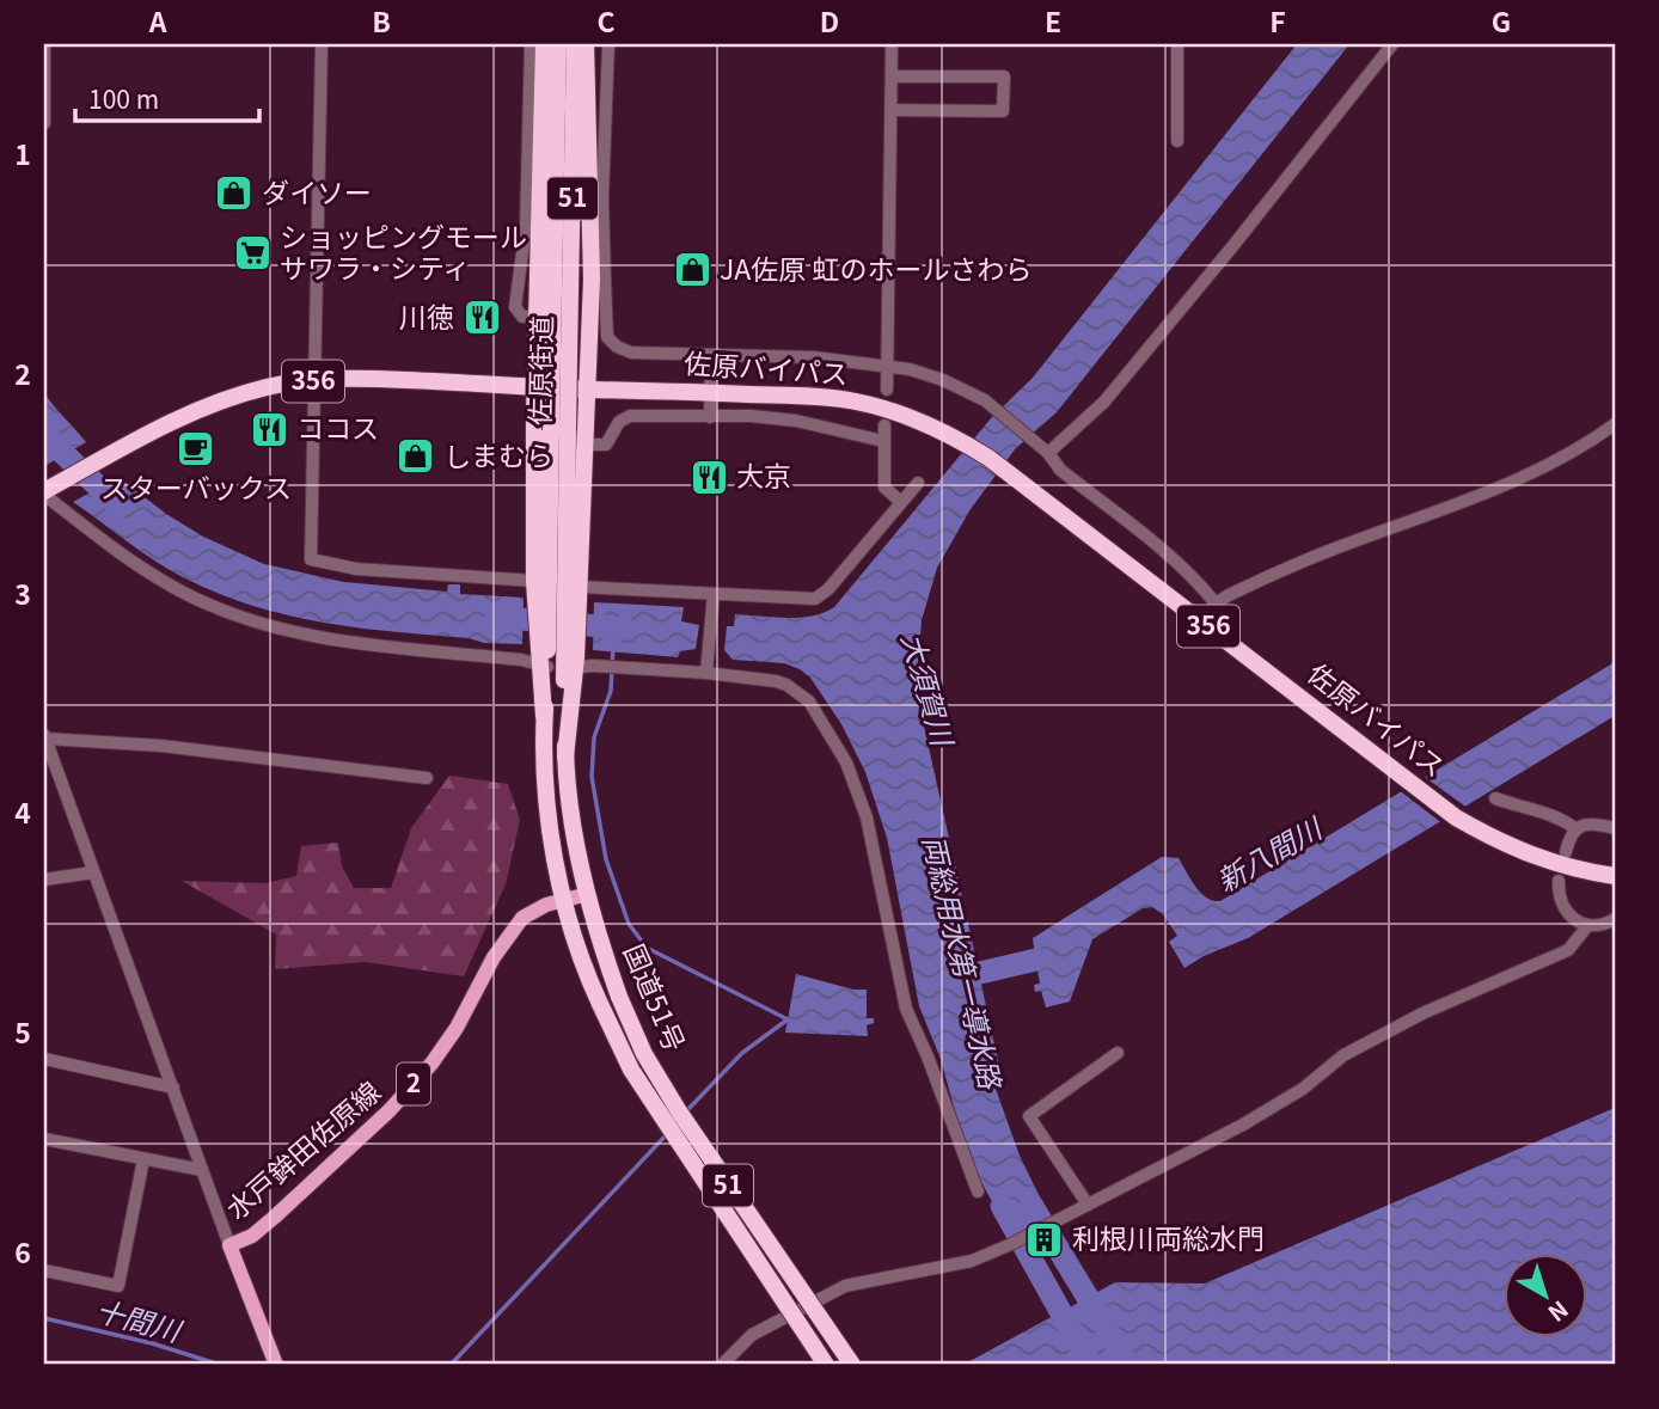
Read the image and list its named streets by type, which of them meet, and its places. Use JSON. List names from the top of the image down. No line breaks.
{"streets":{"highway":["51","佐原バイパス","佐原街道","356","国道51号"],"main road":["2","水戸鉾田佐原線"]},"crossings":[["国道51号","水戸鉾田佐原線"]],"water":["大須賀川","新八間川","両総用水第一導水路","十間川"],"places":{"shop":["ダイソー","JA佐原 虹のホールさわら","しまむら"],"supermarket":["ショッピングモール サワラ・シティ"],"restaurant":["川徳","ココス","大京"],"cafe":["スターバックス"],"building":["利根川両総水門"]},"scale_bar":"100 m","north":"bottom right","grid":{"columns":["A","B","C","D","E","F","G"],"rows":["1","2","3","4","5","6"]}}
